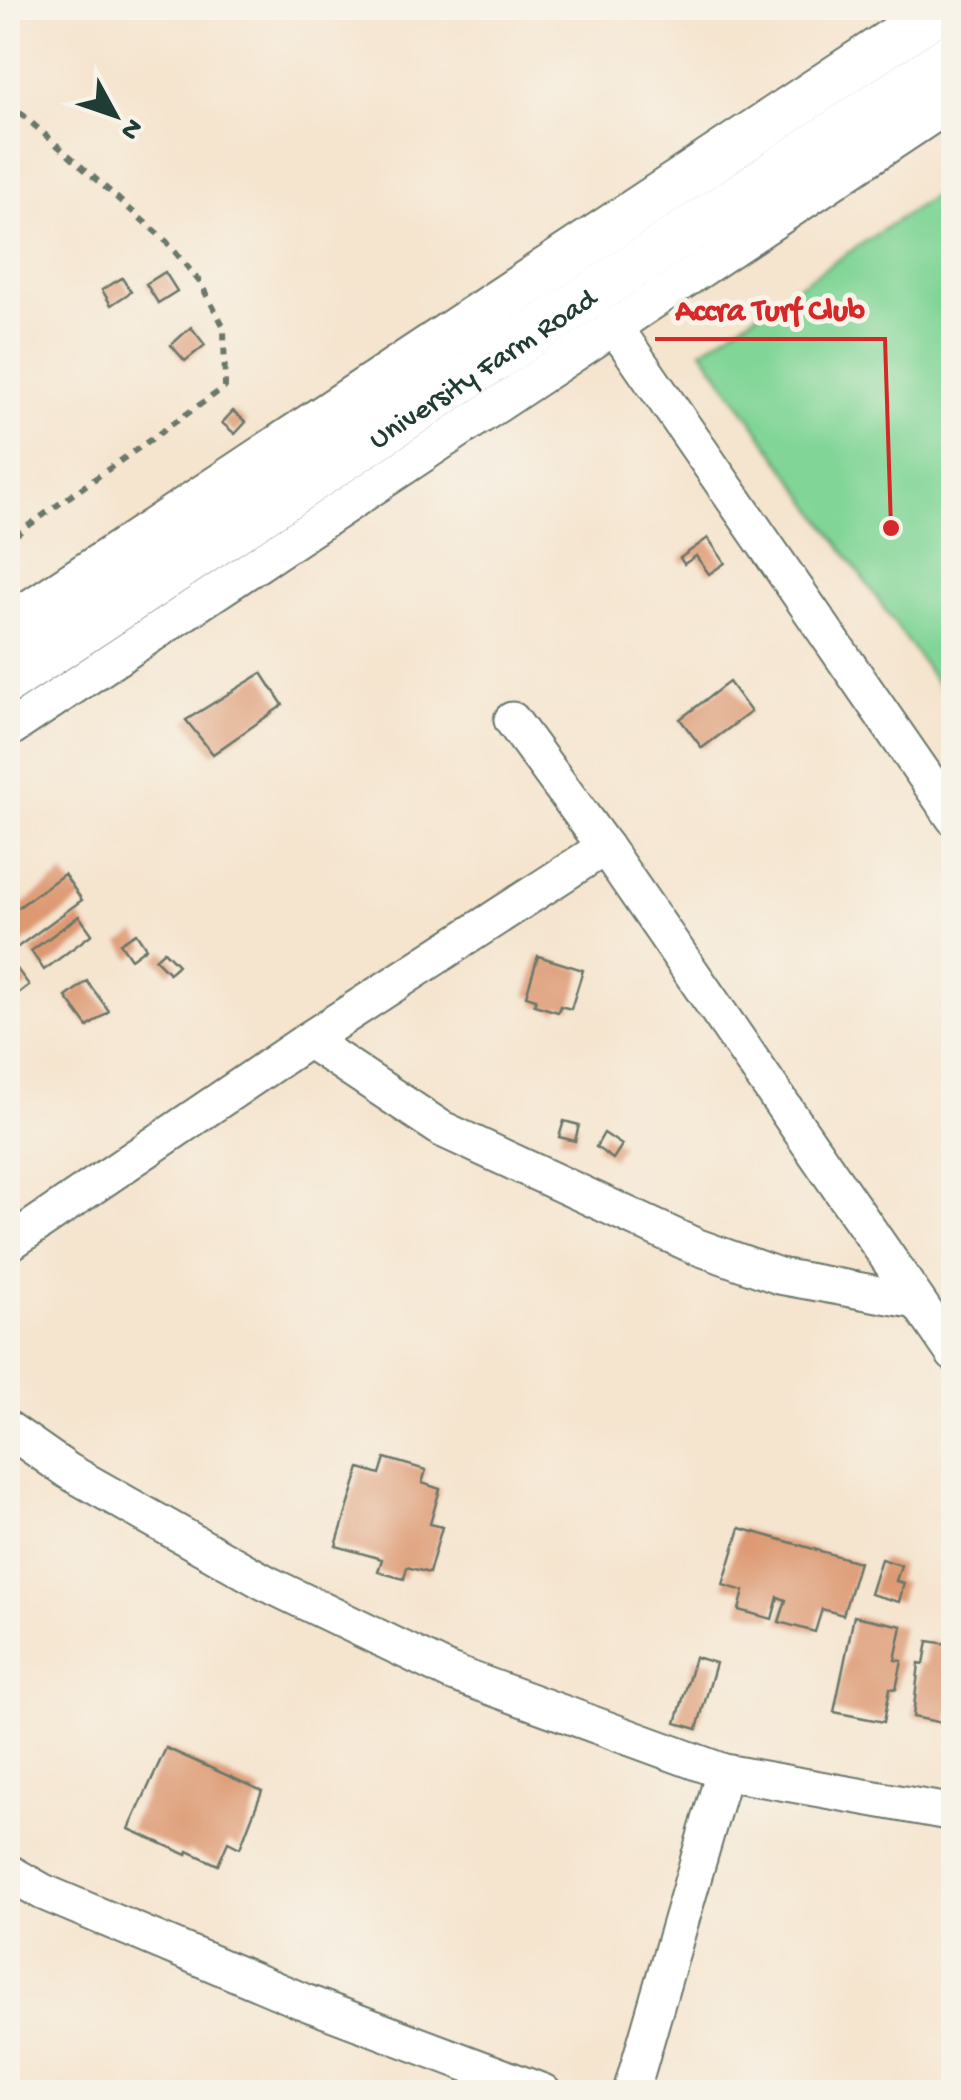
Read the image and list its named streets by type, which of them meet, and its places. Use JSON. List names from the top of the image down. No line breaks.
{"streets":{"street":["University Farm Road"]},"places":["Accra Turf Club"],"north":"bottom right"}
